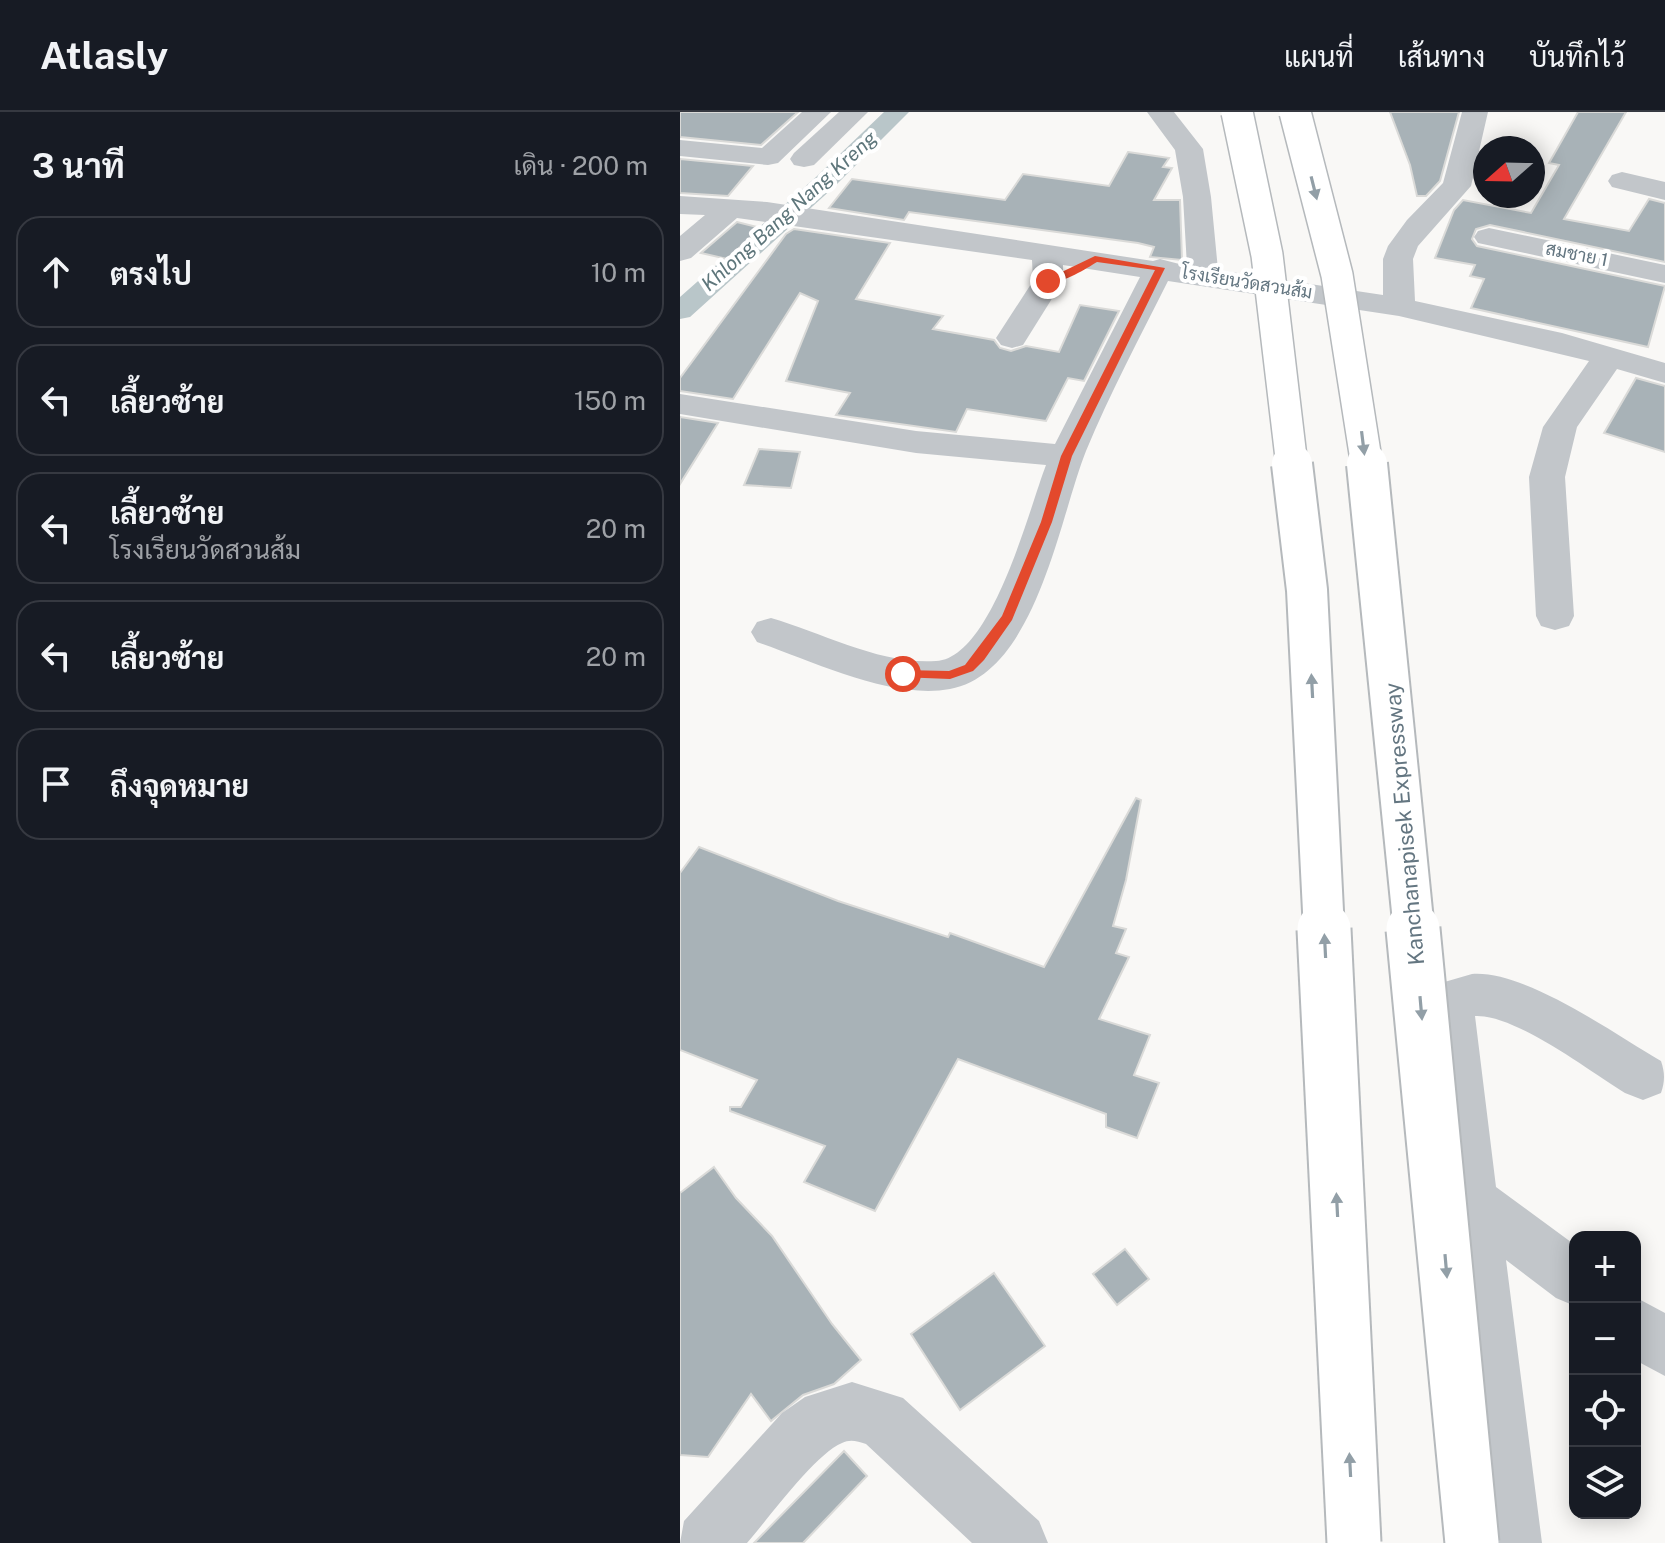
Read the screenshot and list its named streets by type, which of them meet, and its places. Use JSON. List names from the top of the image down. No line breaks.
{"streets":{"highway":["Kanchanapisek Expressway"],"street":["สมชาย 1","โรงเรียนวัดสวนส้ม"]},"water":["Khlong Bang Nang Kreng"],"north":"left","page":{"header":"Atlasly","nav":["แผนที่","เส้นทาง","บันทึกไว้"],"heading":["3 นาที","เดิน · 200 m"],"list":[["ตรงไป","10 m"],["เลี้ยวซ้าย","150 m"],["เลี้ยวซ้าย","โรงเรียนวัดสวนส้ม","20 m"],["เลี้ยวซ้าย","20 m"],"ถึงจุดหมาย"],"map_buttons":["+","−"]}}
